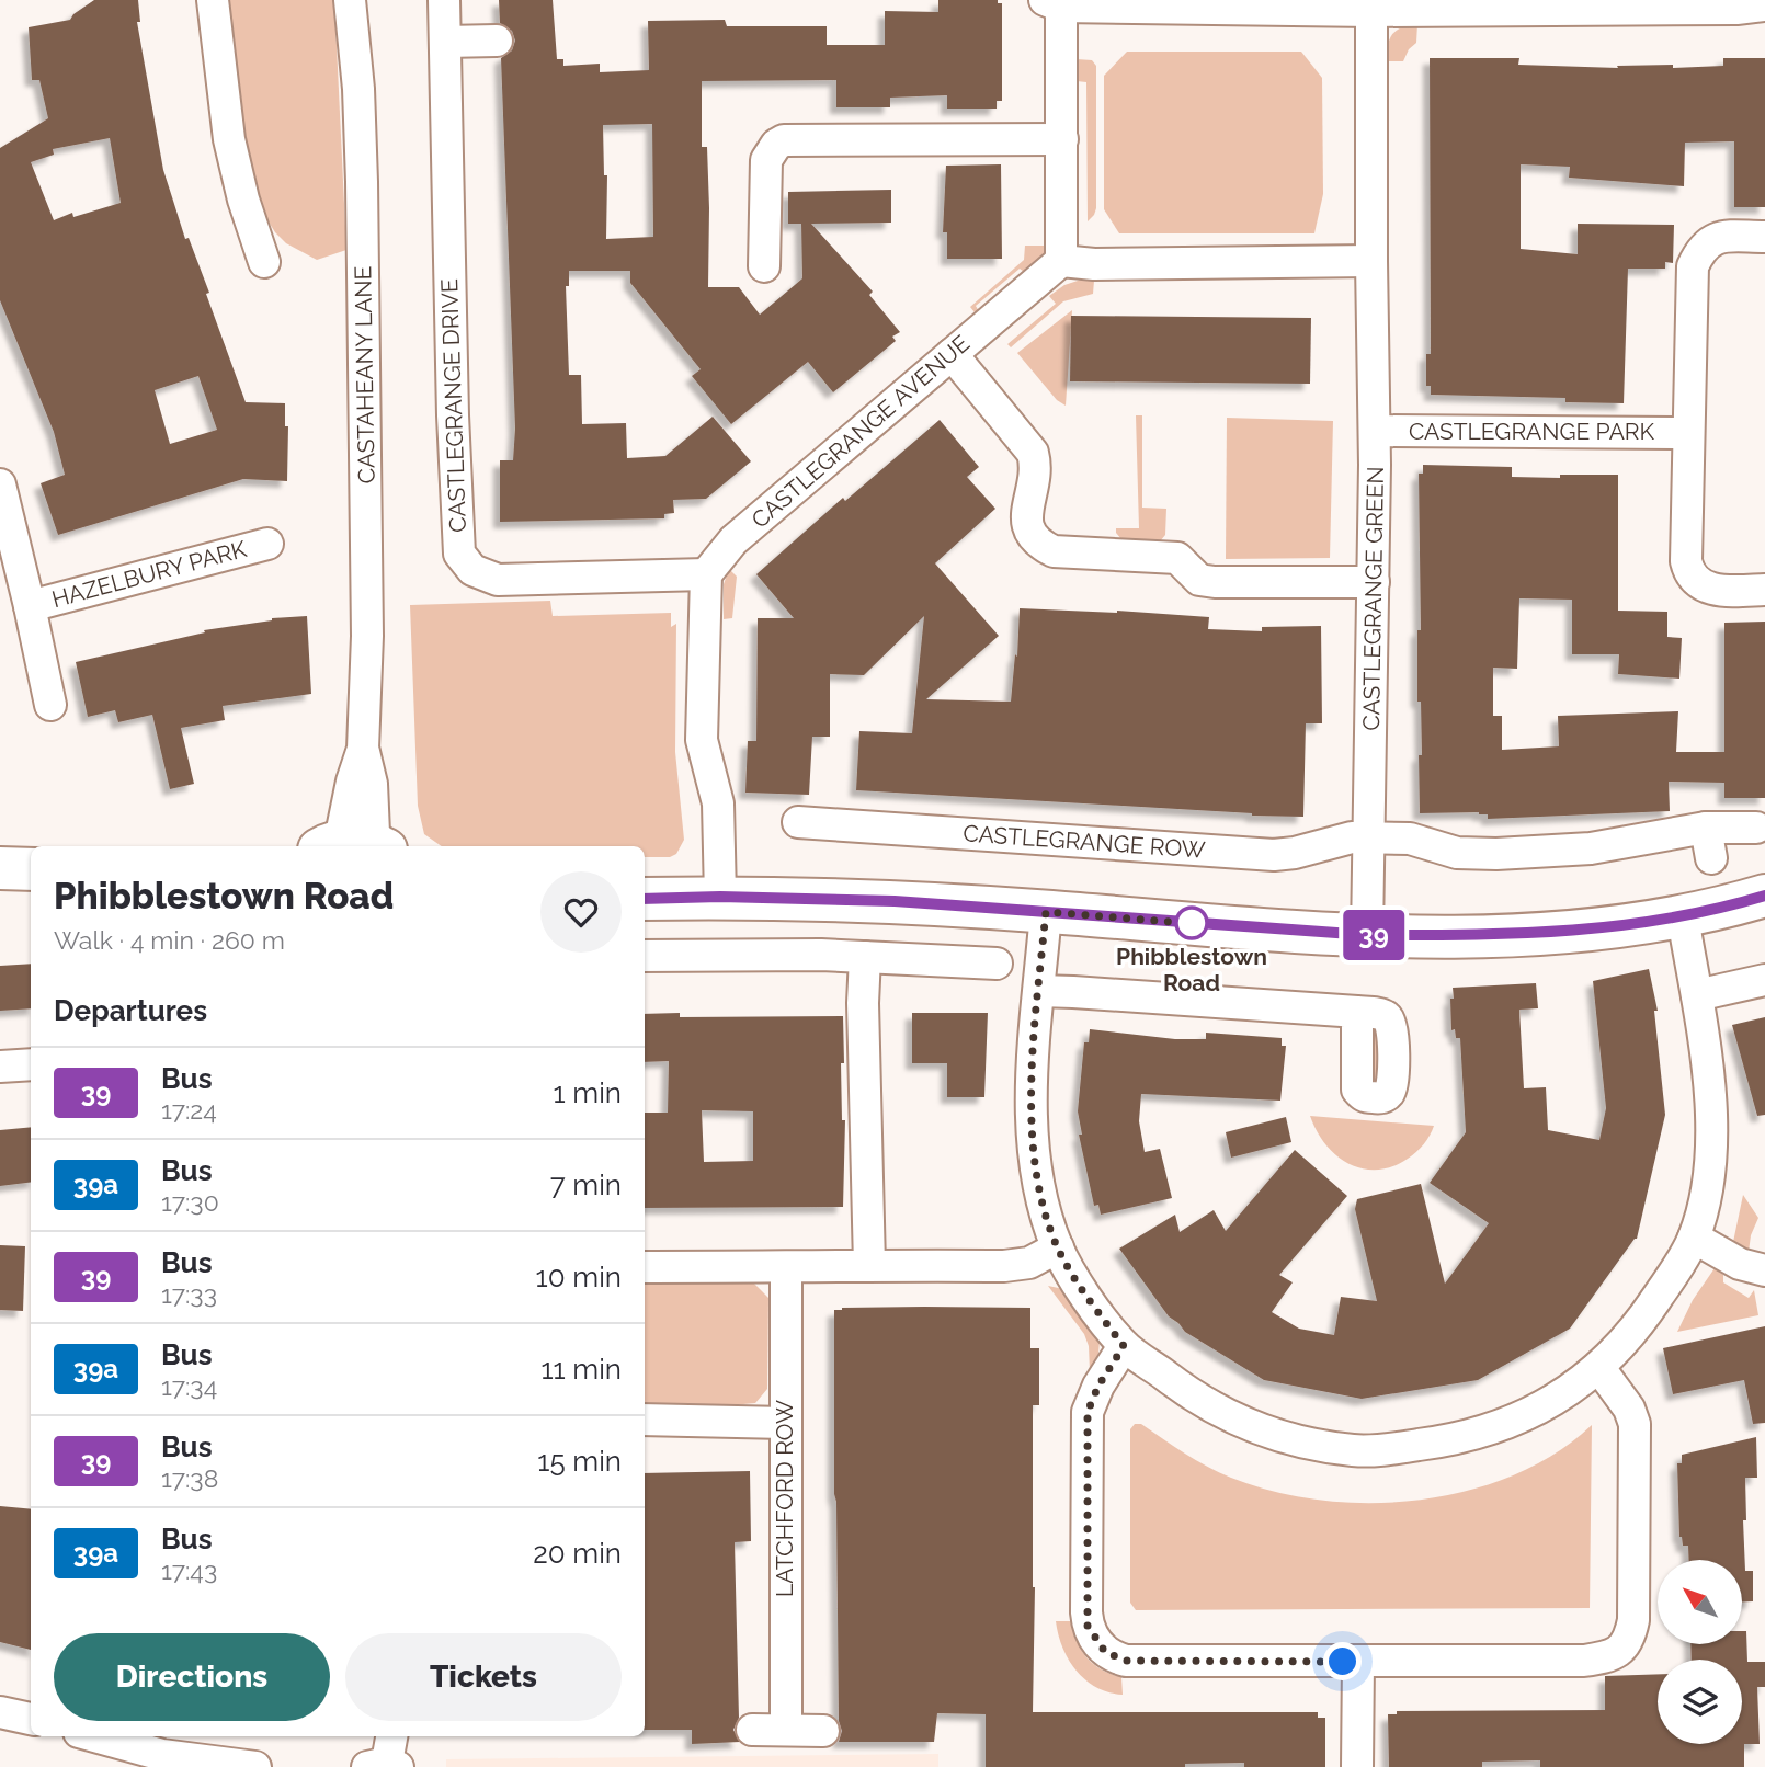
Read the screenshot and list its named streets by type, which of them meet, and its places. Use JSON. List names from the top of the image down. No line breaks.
{"streets":{"street":["CASTAHEANY LANE","CASTLEGRANGE DRIVE","CASTLEGRANGE AVENUE","CASTLEGRANGE PARK","HAZELBURY PARK","CASTLEGRANGE GREEN","CASTLEGRANGE ROW","LATCHFORD ROW"]},"crossings":[["CASTLEGRANGE DRIVE","CASTLEGRANGE AVENUE"],["CASTLEGRANGE PARK","CASTLEGRANGE GREEN"],["CASTLEGRANGE GREEN","CASTLEGRANGE ROW"]],"places":["Phibblestown Road"],"lines":["bus line 39"],"north":"top left","page":{"on_map":"39","heading":[["Phibblestown Road","Walk · 4 min · 260 m"],"Departures"],"list":[{"mark":"39","name":"Bus","note":"17:24","value":"1 min"},{"mark":"39a","name":"Bus","note":"17:30","value":"7 min"},{"mark":"39","name":"Bus","note":"17:33","value":"10 min"},{"mark":"39a","name":"Bus","note":"17:34","value":"11 min"},{"mark":"39","name":"Bus","note":"17:38","value":"15 min"},{"mark":"39a","name":"Bus","note":"17:43","value":"20 min"}],"buttons":["Directions","Tickets"]}}
